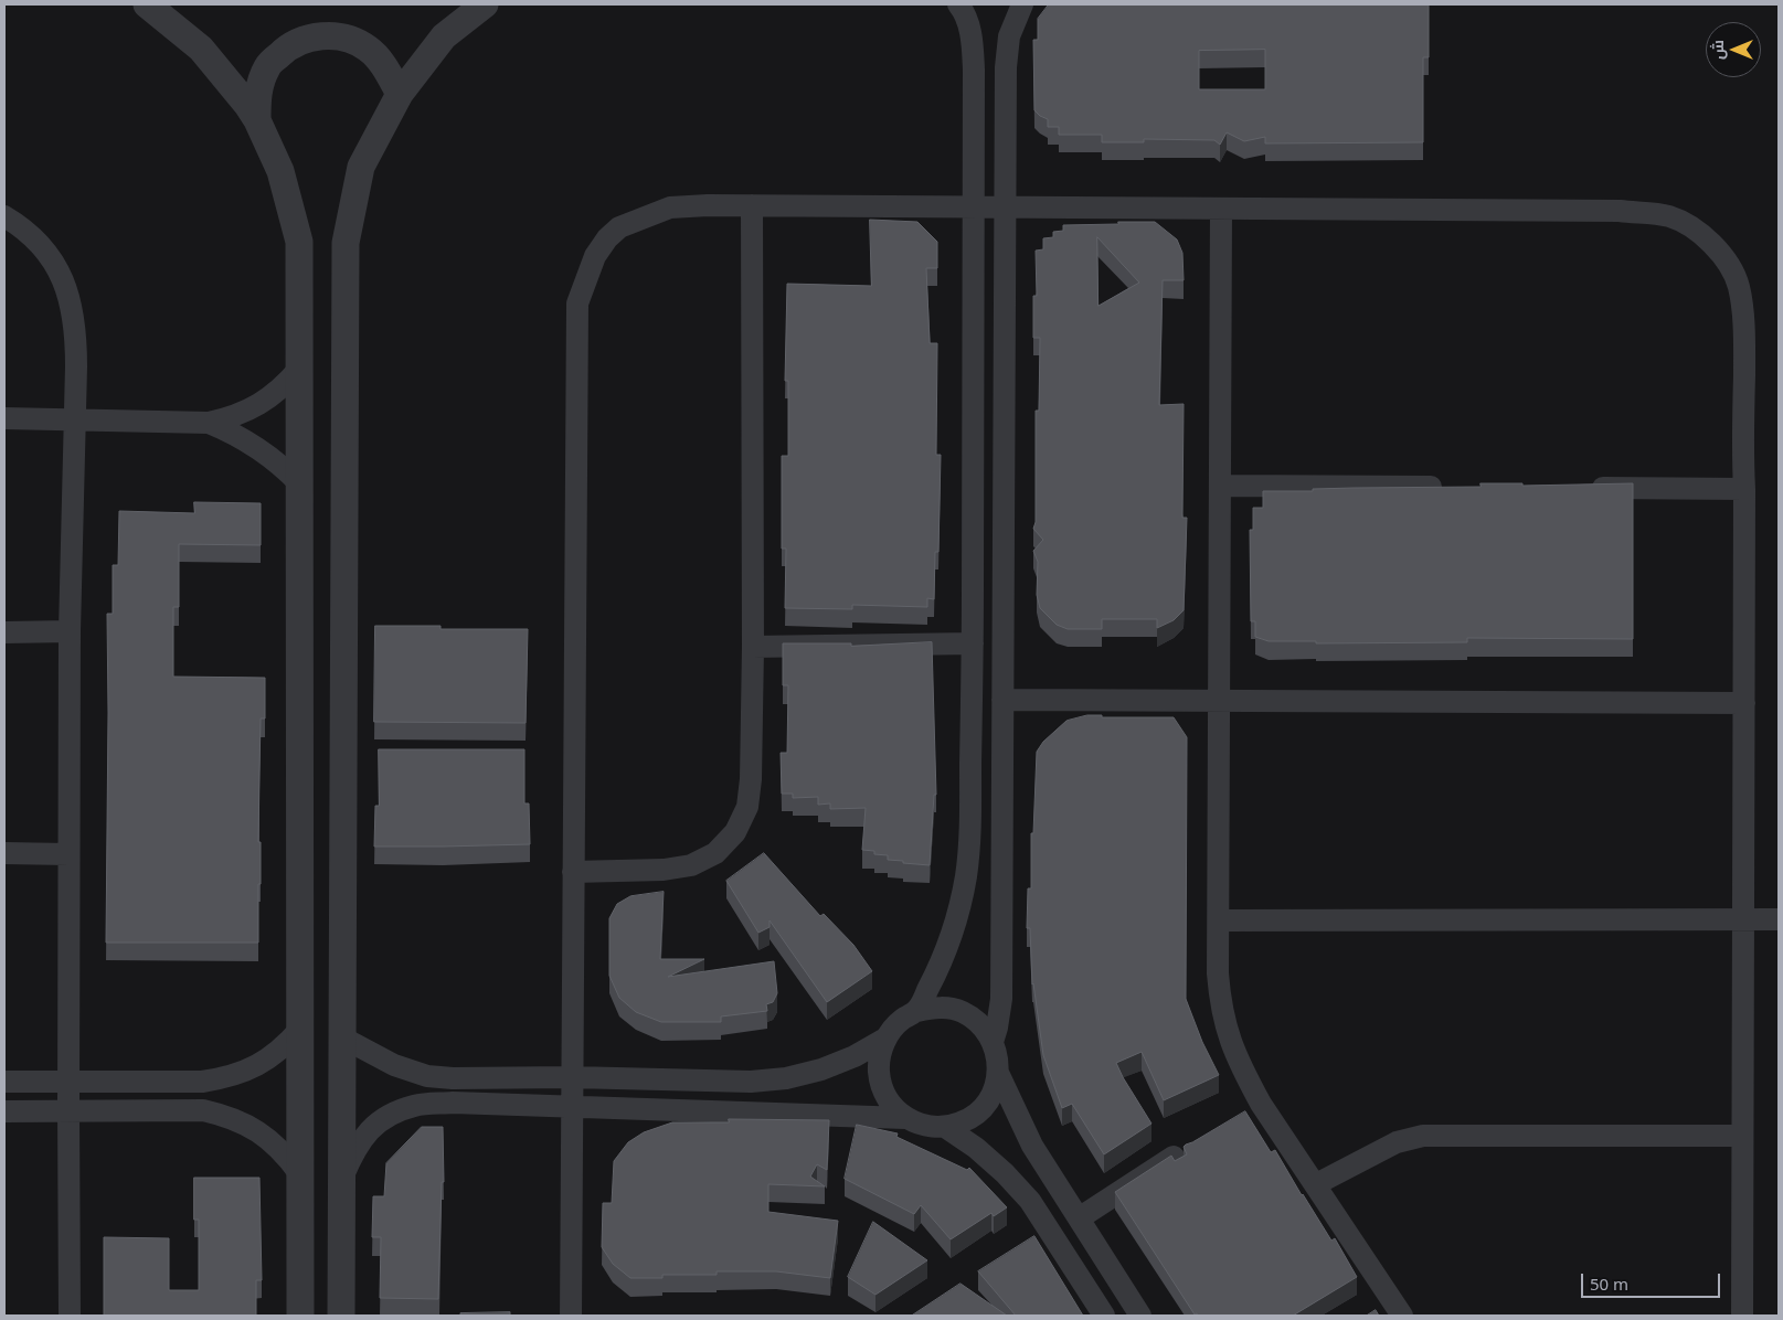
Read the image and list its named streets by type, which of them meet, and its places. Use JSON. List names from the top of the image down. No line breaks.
{"scale_bar":"50 m","north":"left"}
